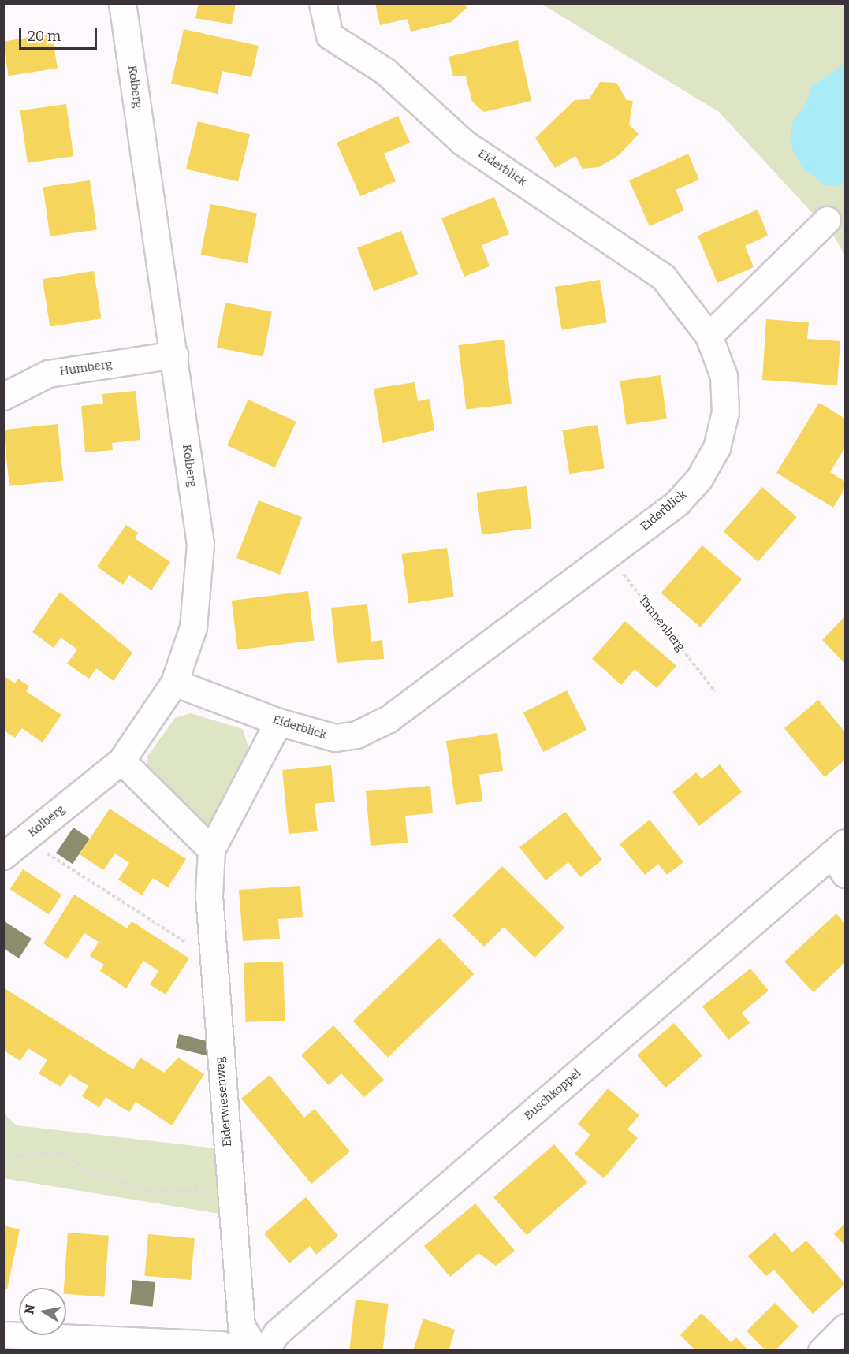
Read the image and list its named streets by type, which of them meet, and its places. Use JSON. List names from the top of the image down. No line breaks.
{"streets":{"street":["Kolberg","Eiderblick","Humberg","Buschkoppel","Eiderwiesenweg"],"path":["Tannenberg"]},"crossings":[["Kolberg","Eiderblick"],["Kolberg","Humberg"],["Eiderblick","Tannenberg"]],"scale_bar":"20 m","north":"left"}
